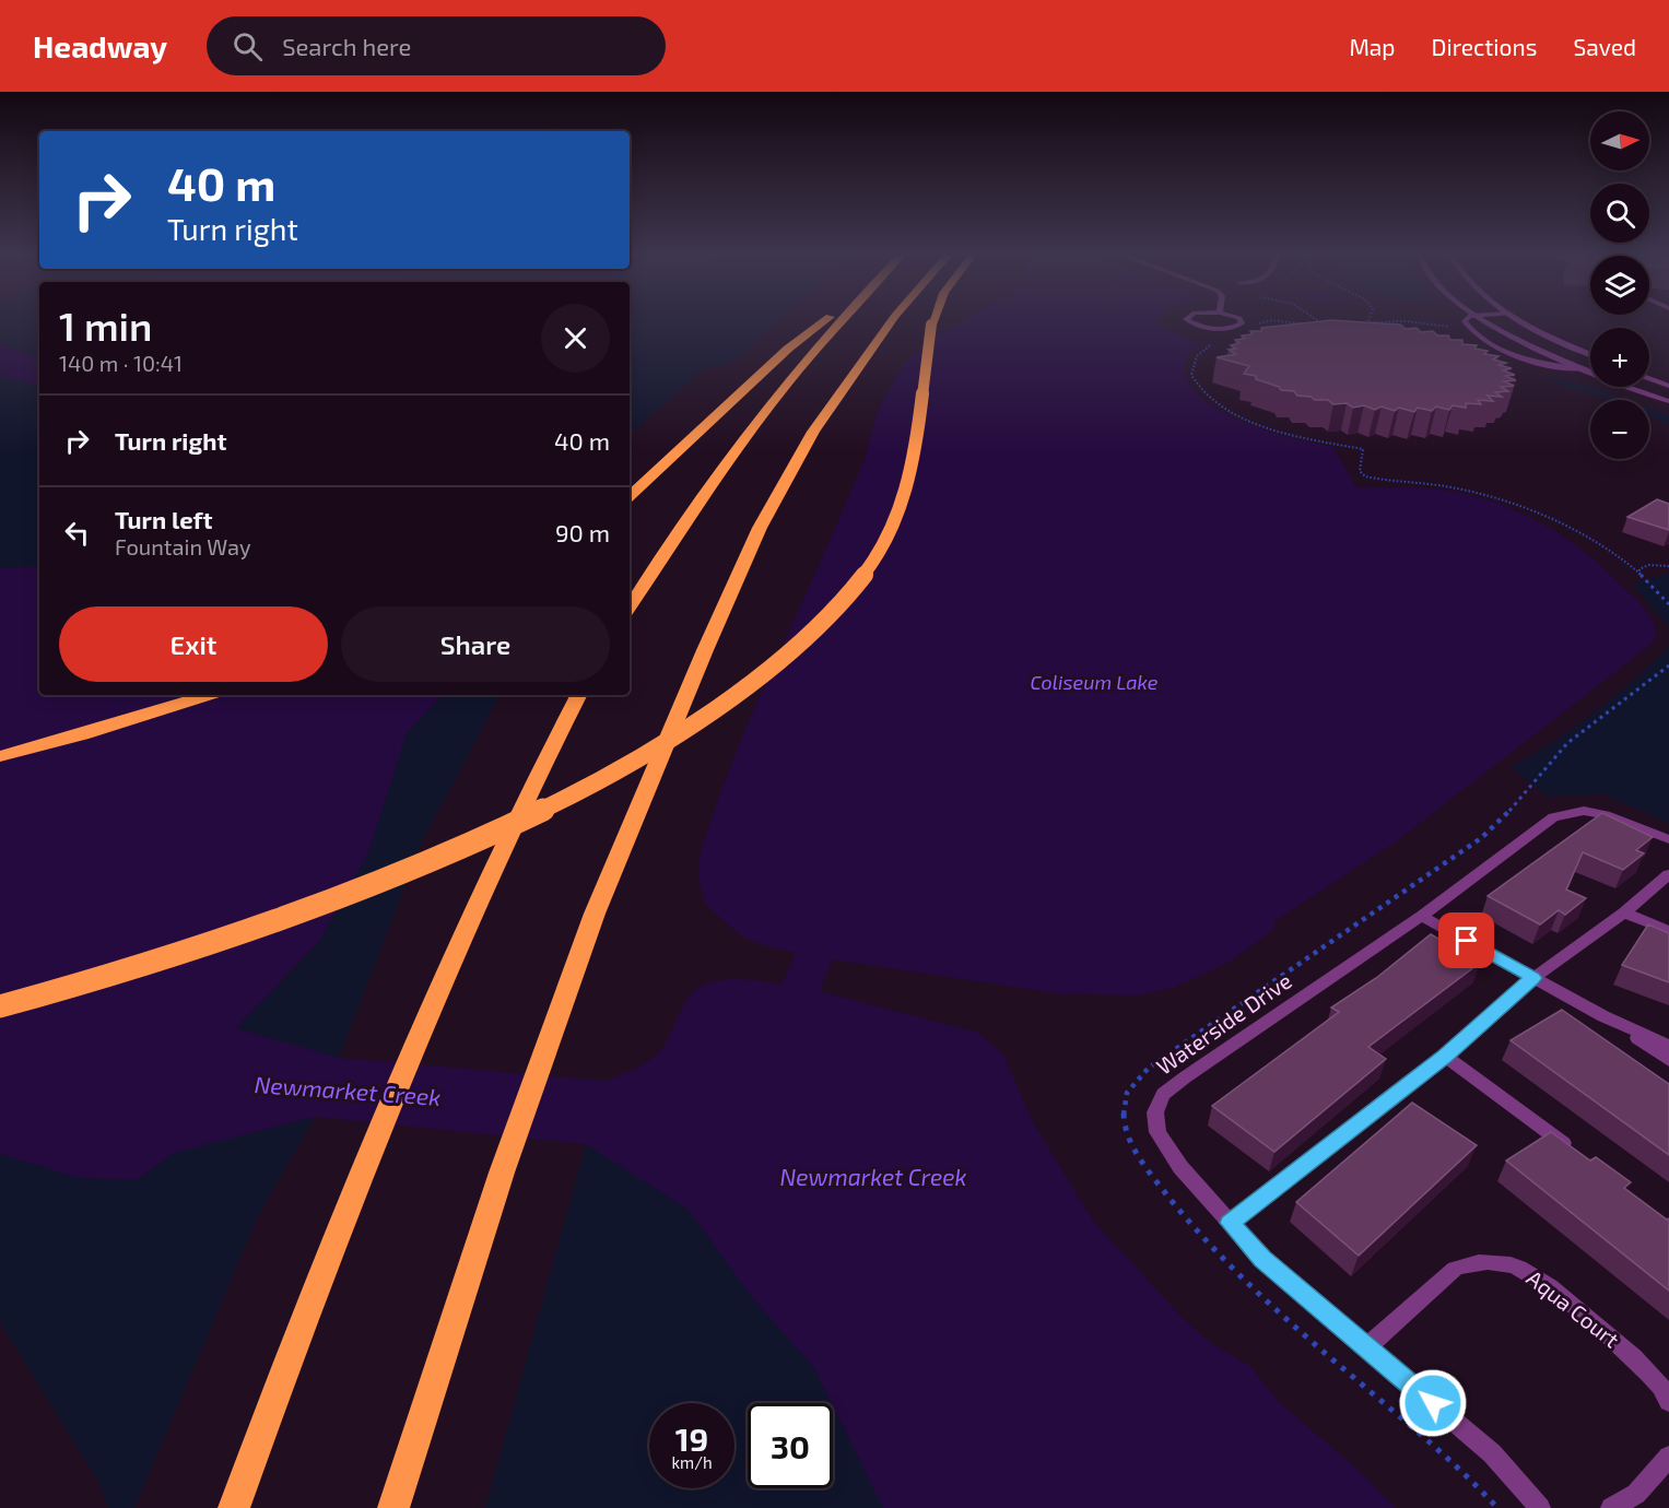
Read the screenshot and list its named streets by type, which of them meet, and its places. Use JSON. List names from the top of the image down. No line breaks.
{"streets":{"street":["Waterside Drive","Aqua Court"]},"crossings":[["Waterside Drive","Aqua Court"]],"water":["Coliseum Lake","Newmarket Creek"],"north":"right","page":{"header":"Headway","search":"Search here","nav":["Map","Directions","Saved"],"map_buttons":["+","−"],"turn":["40 m","Turn right"],"heading":["1 min","140 m · 10:41"],"list":[{"name":"Turn right","value":"40 m"},{"name":"Turn left","note":"Fountain Way","value":"90 m"}],"buttons":["Exit","Share"],"speed":"19 km/h","limit":"30"}}
